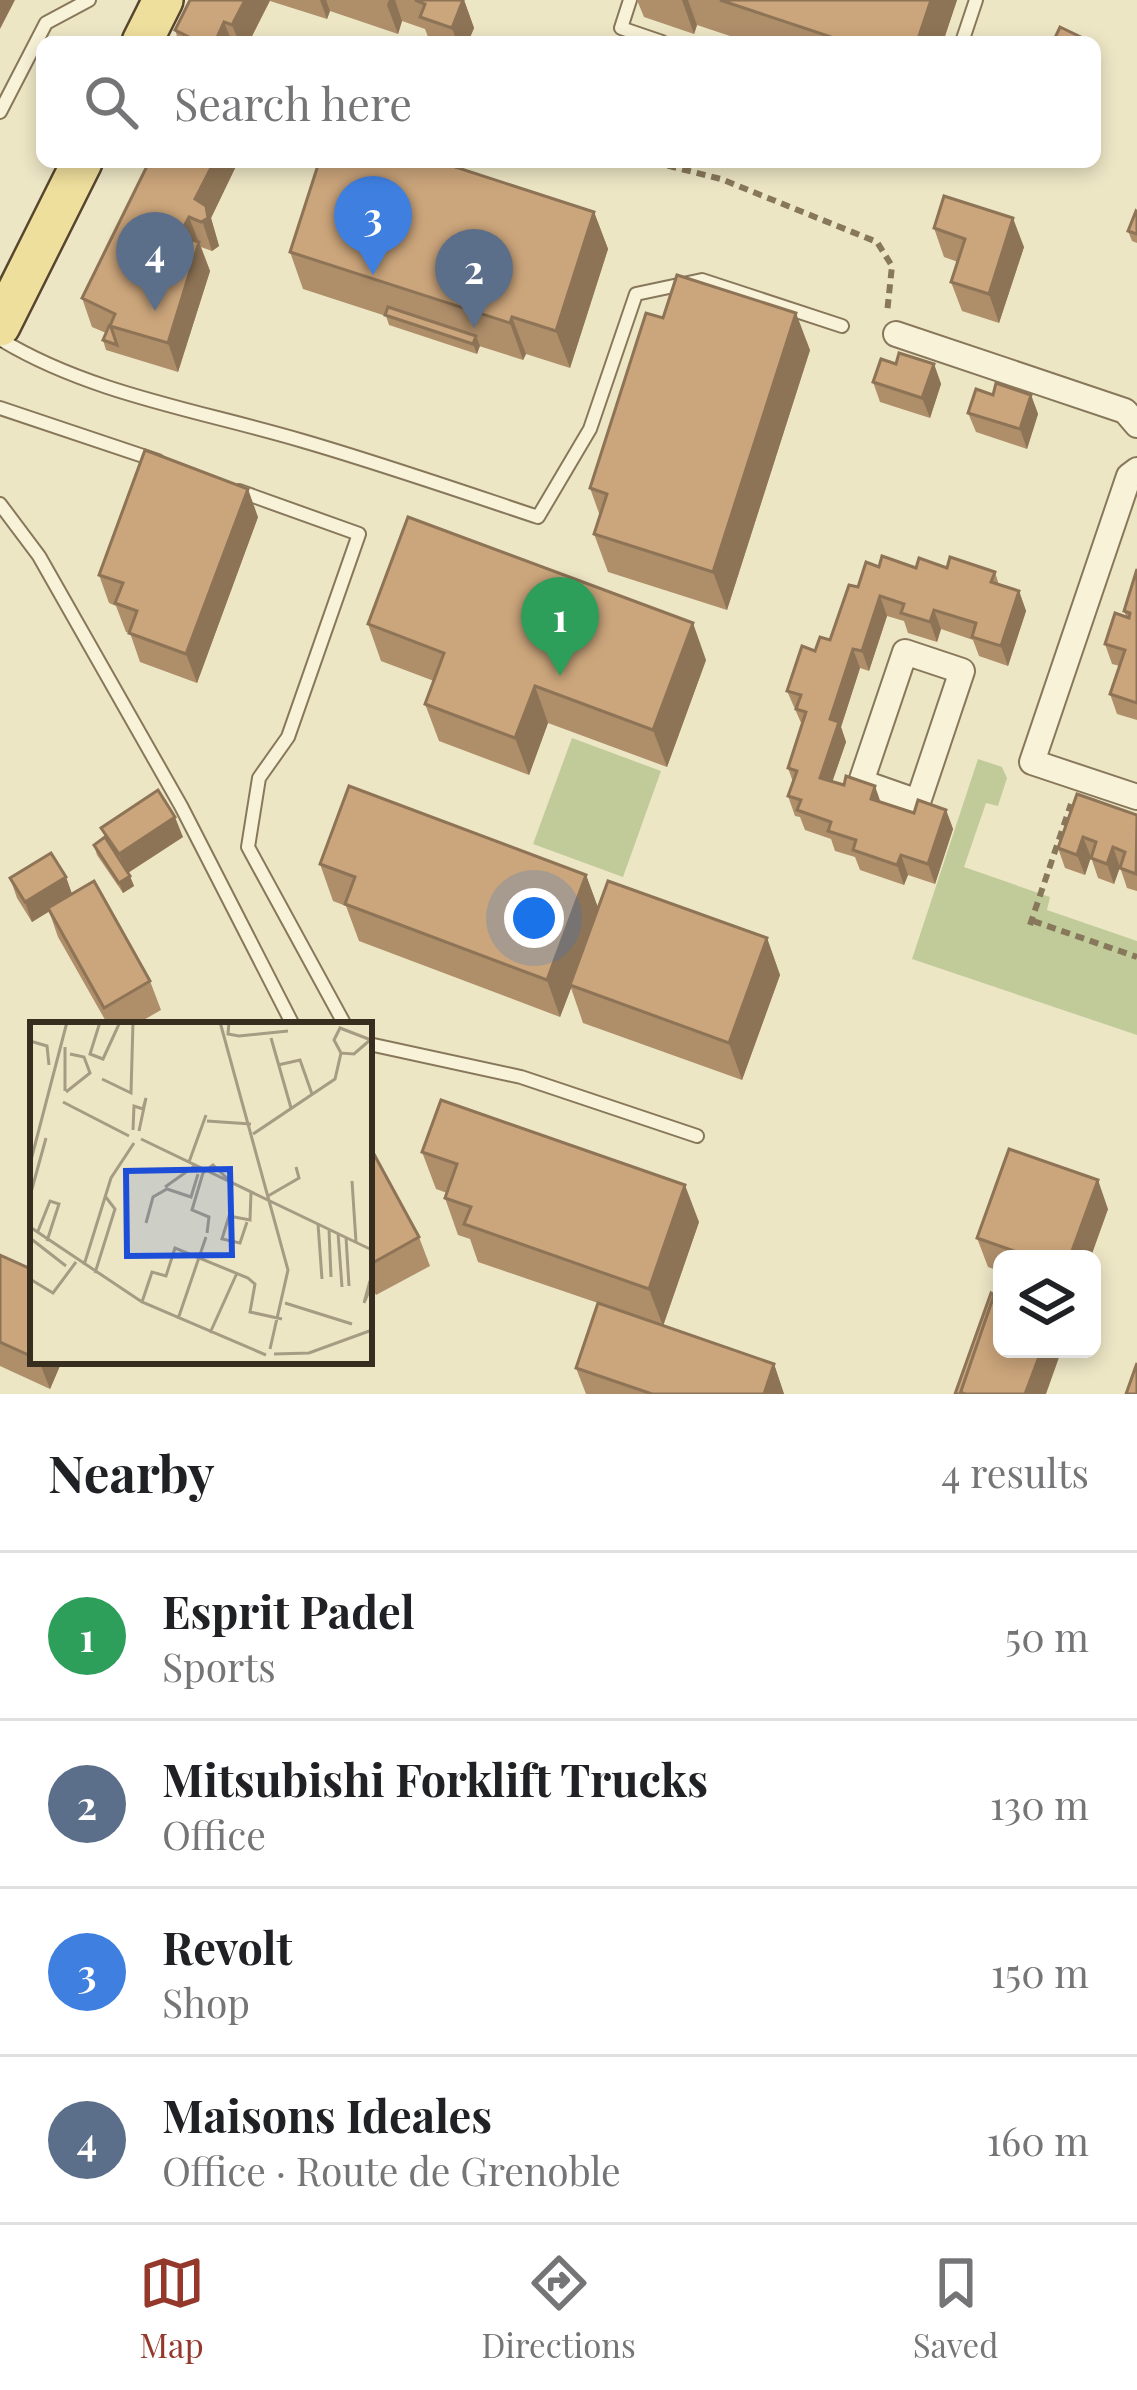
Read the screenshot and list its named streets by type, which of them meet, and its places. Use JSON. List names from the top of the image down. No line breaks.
{"page":{"search":"Search here","pins":["3","4","2","1"],"heading":["Nearby","4 results"],"list":[{"mark":"1","name":"Esprit Padel","note":"Sports","value":"50 m"},{"mark":"2","name":"Mitsubishi Forklift Trucks","note":"Office","value":"130 m"},{"mark":"3","name":"Revolt","note":"Shop","value":"150 m"},{"mark":"4","name":"Maisons Ideales","note":"Office · Route de Grenoble","value":"160 m"}],"nav":["Map","Directions","Saved"]}}
